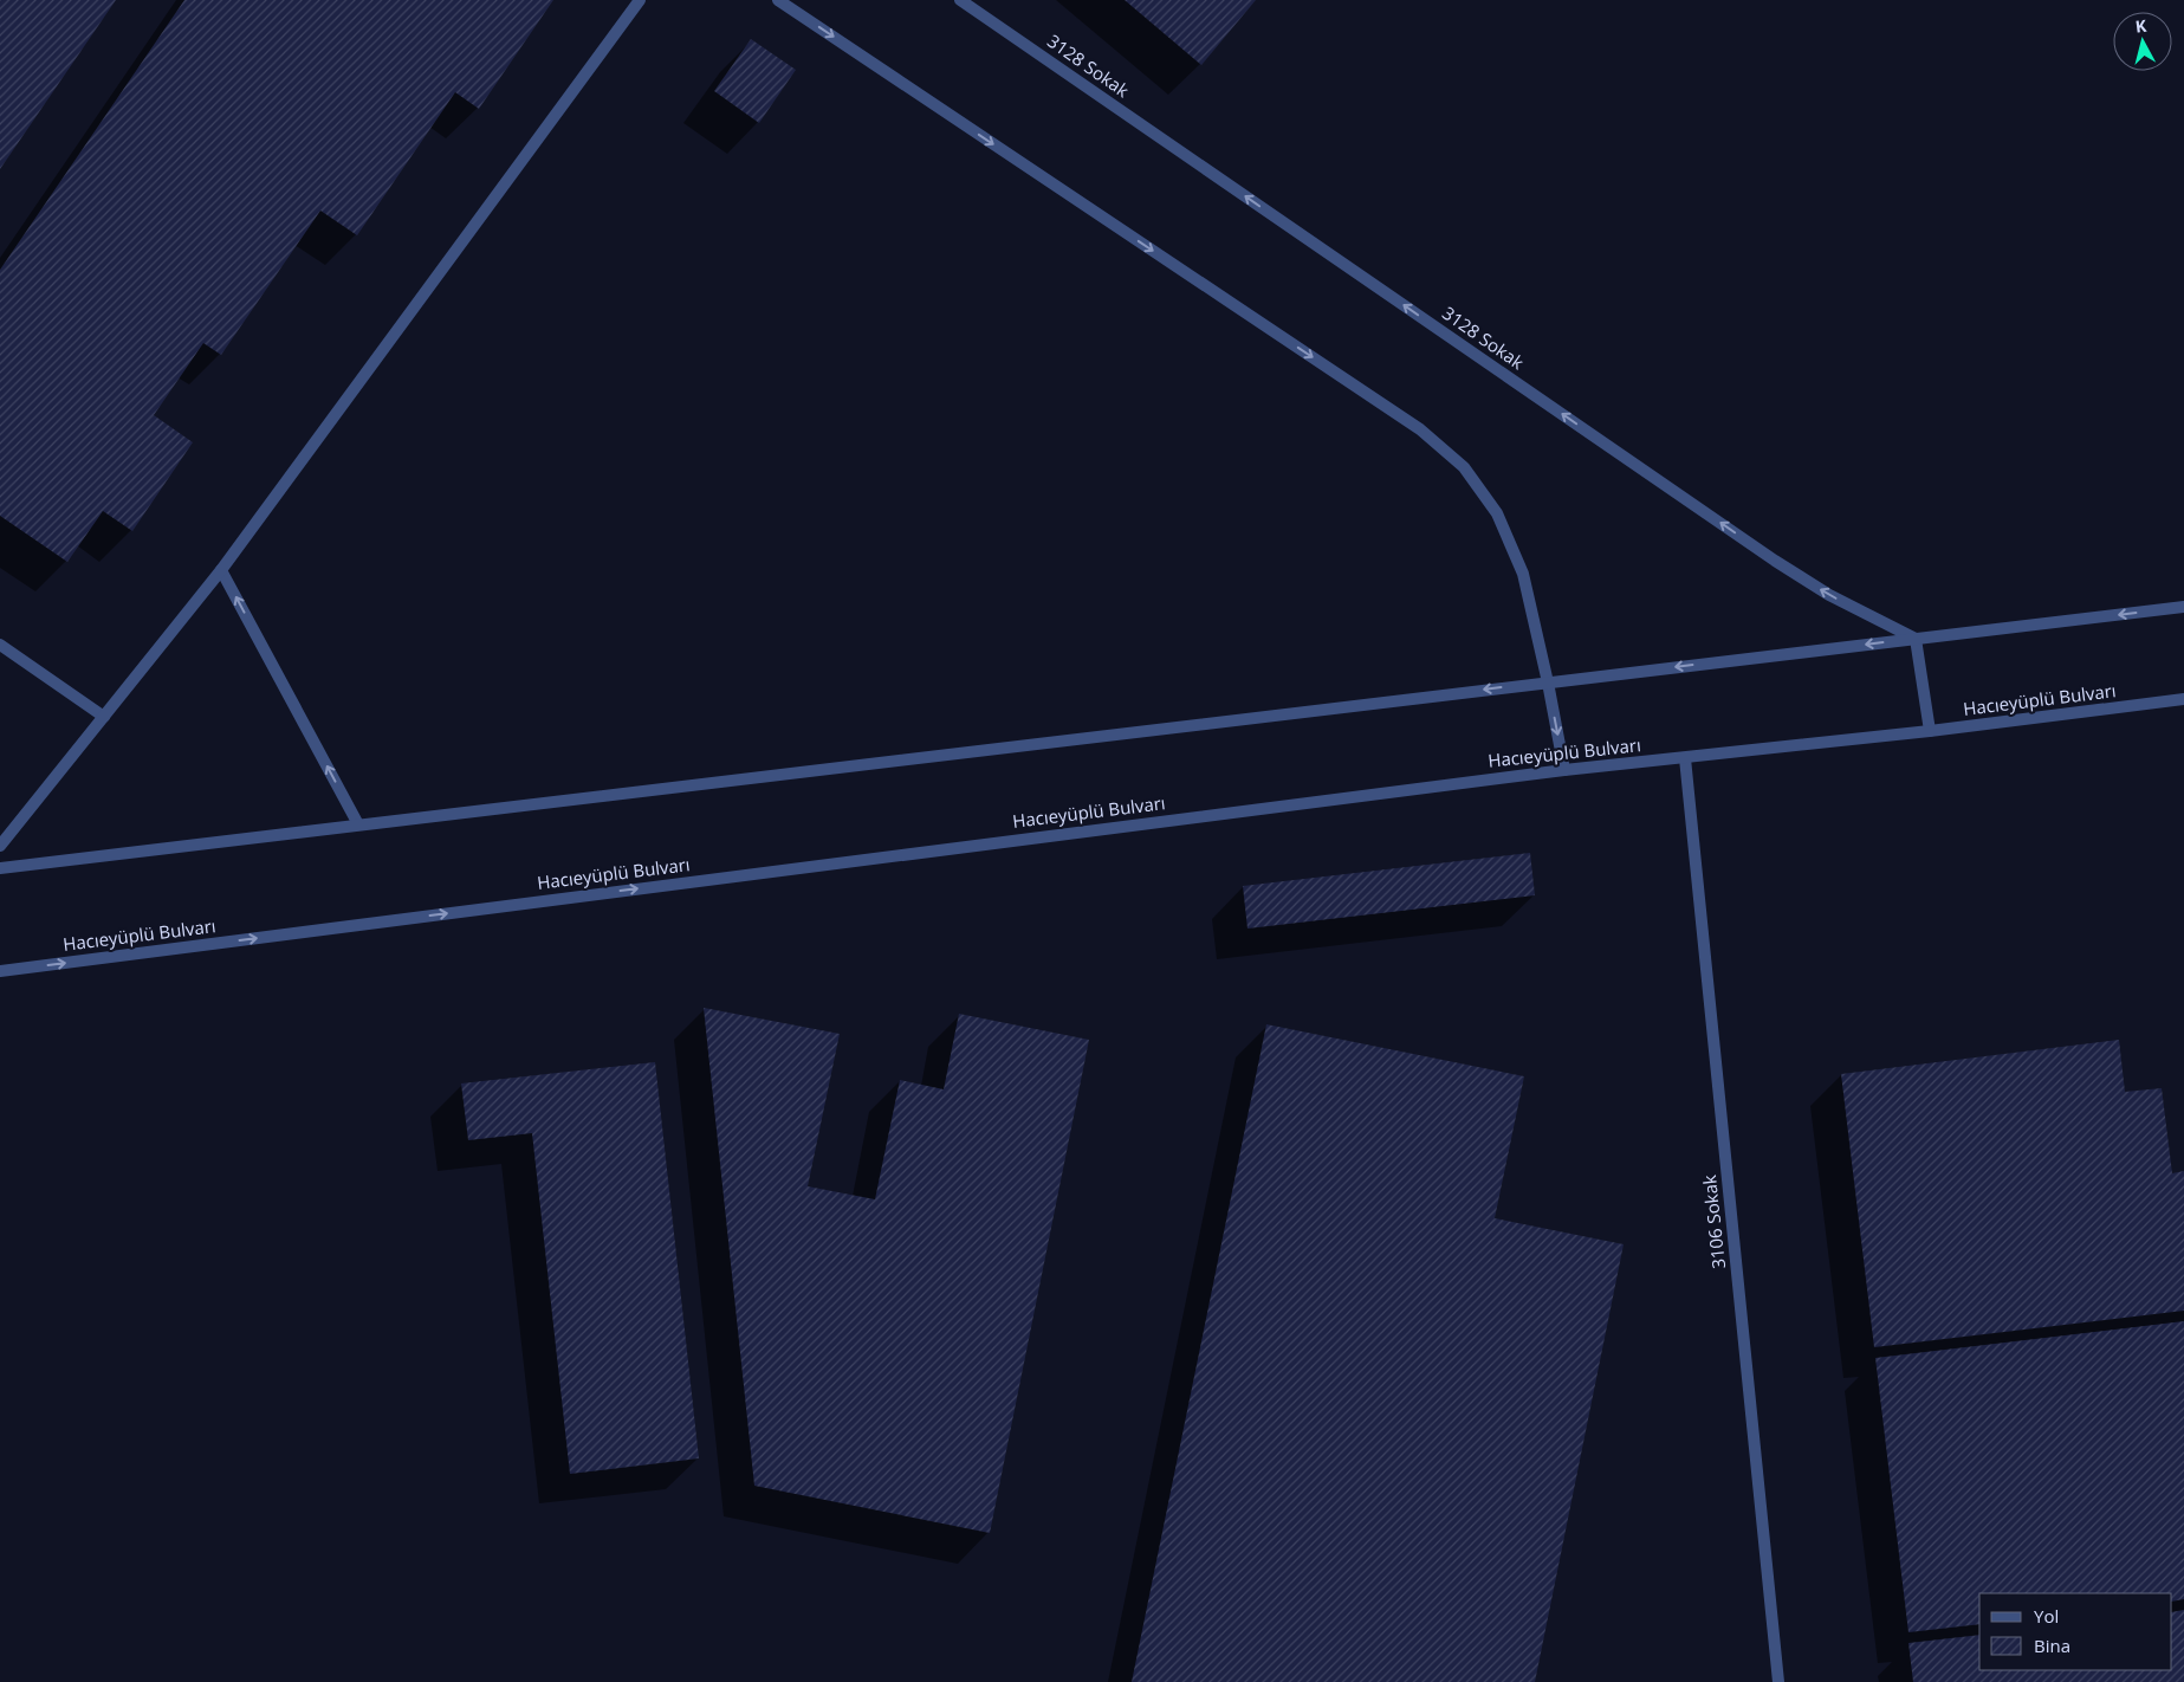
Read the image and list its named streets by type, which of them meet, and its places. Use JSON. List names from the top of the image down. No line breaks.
{"streets":{"street":["3128 Sokak","Hacıeyüplü Bulvarı","3106 Sokak"]},"crossings":[["Hacıeyüplü Bulvarı","3106 Sokak"]],"legend":["Yol","Bina"],"north":"top"}
